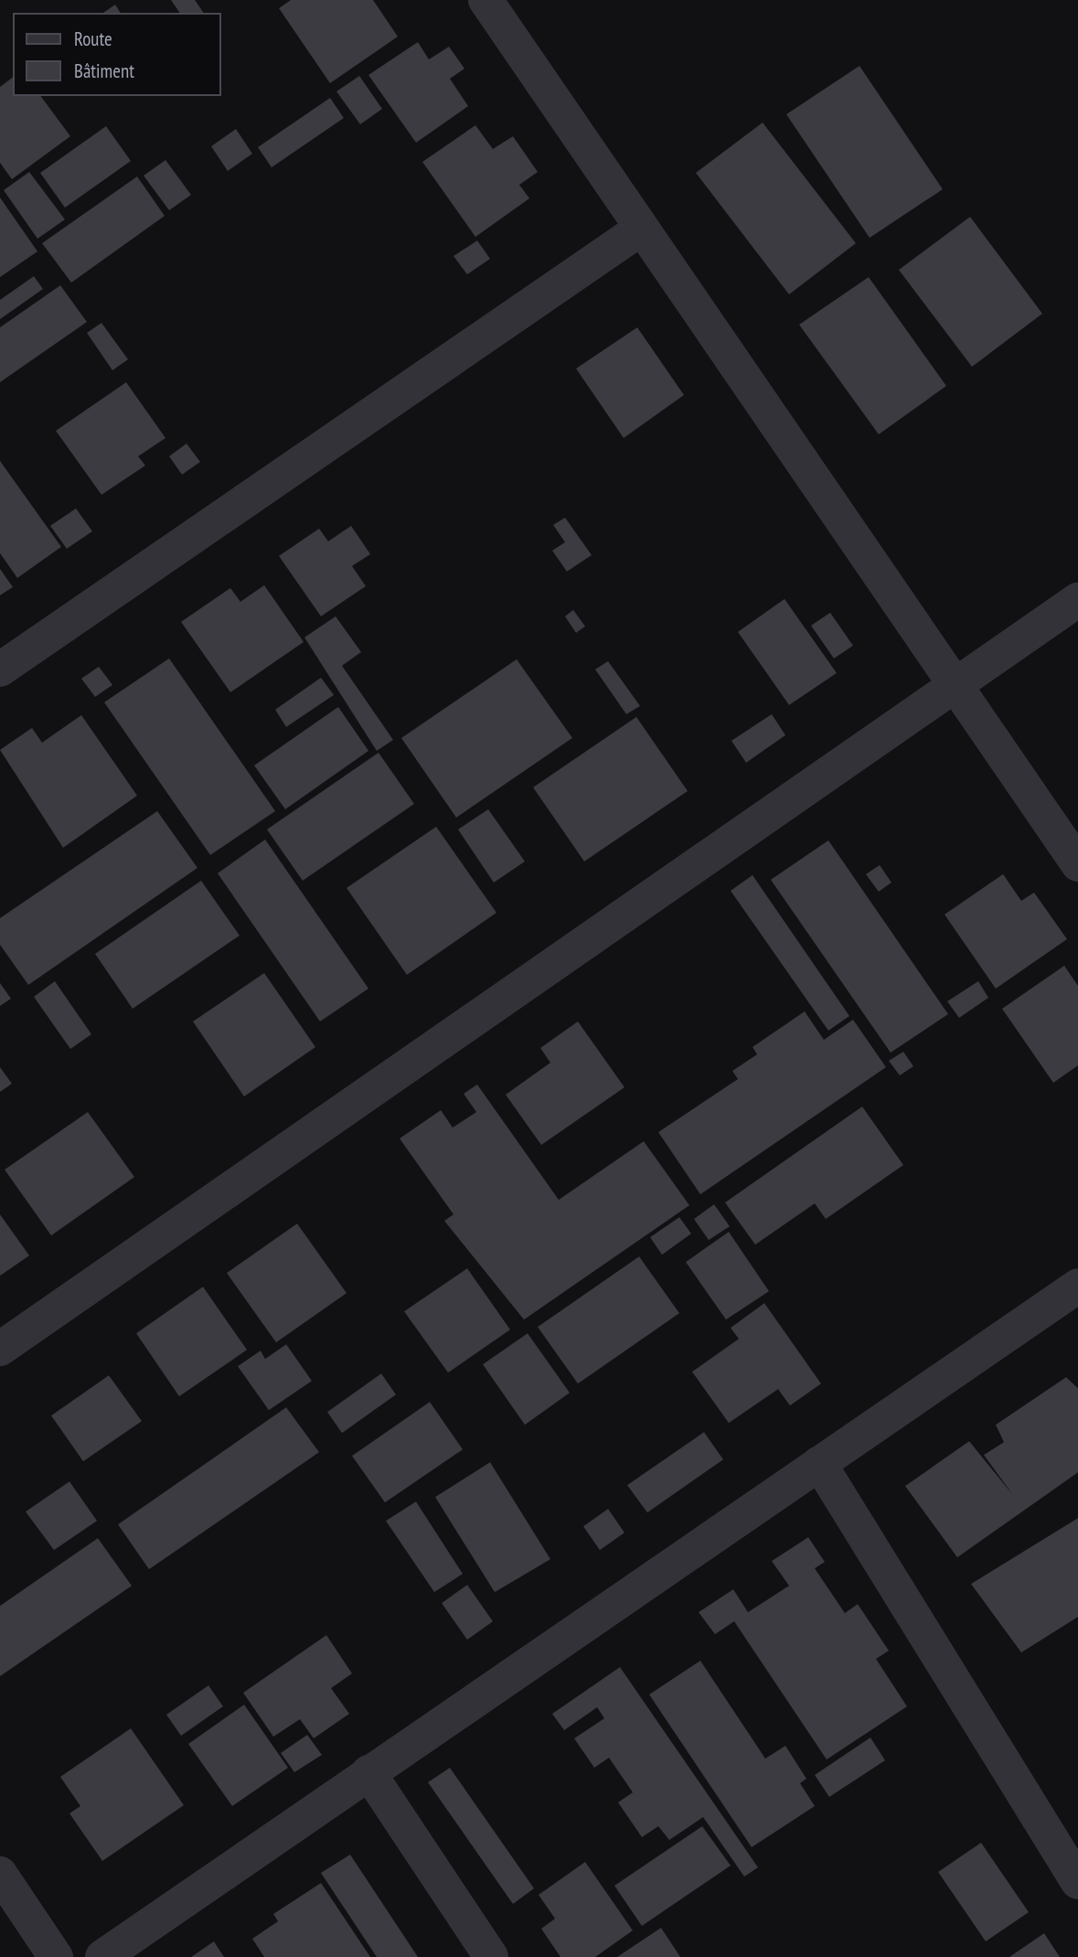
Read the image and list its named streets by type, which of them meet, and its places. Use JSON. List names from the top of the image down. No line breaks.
{"legend":["Route","Bâtiment"]}
